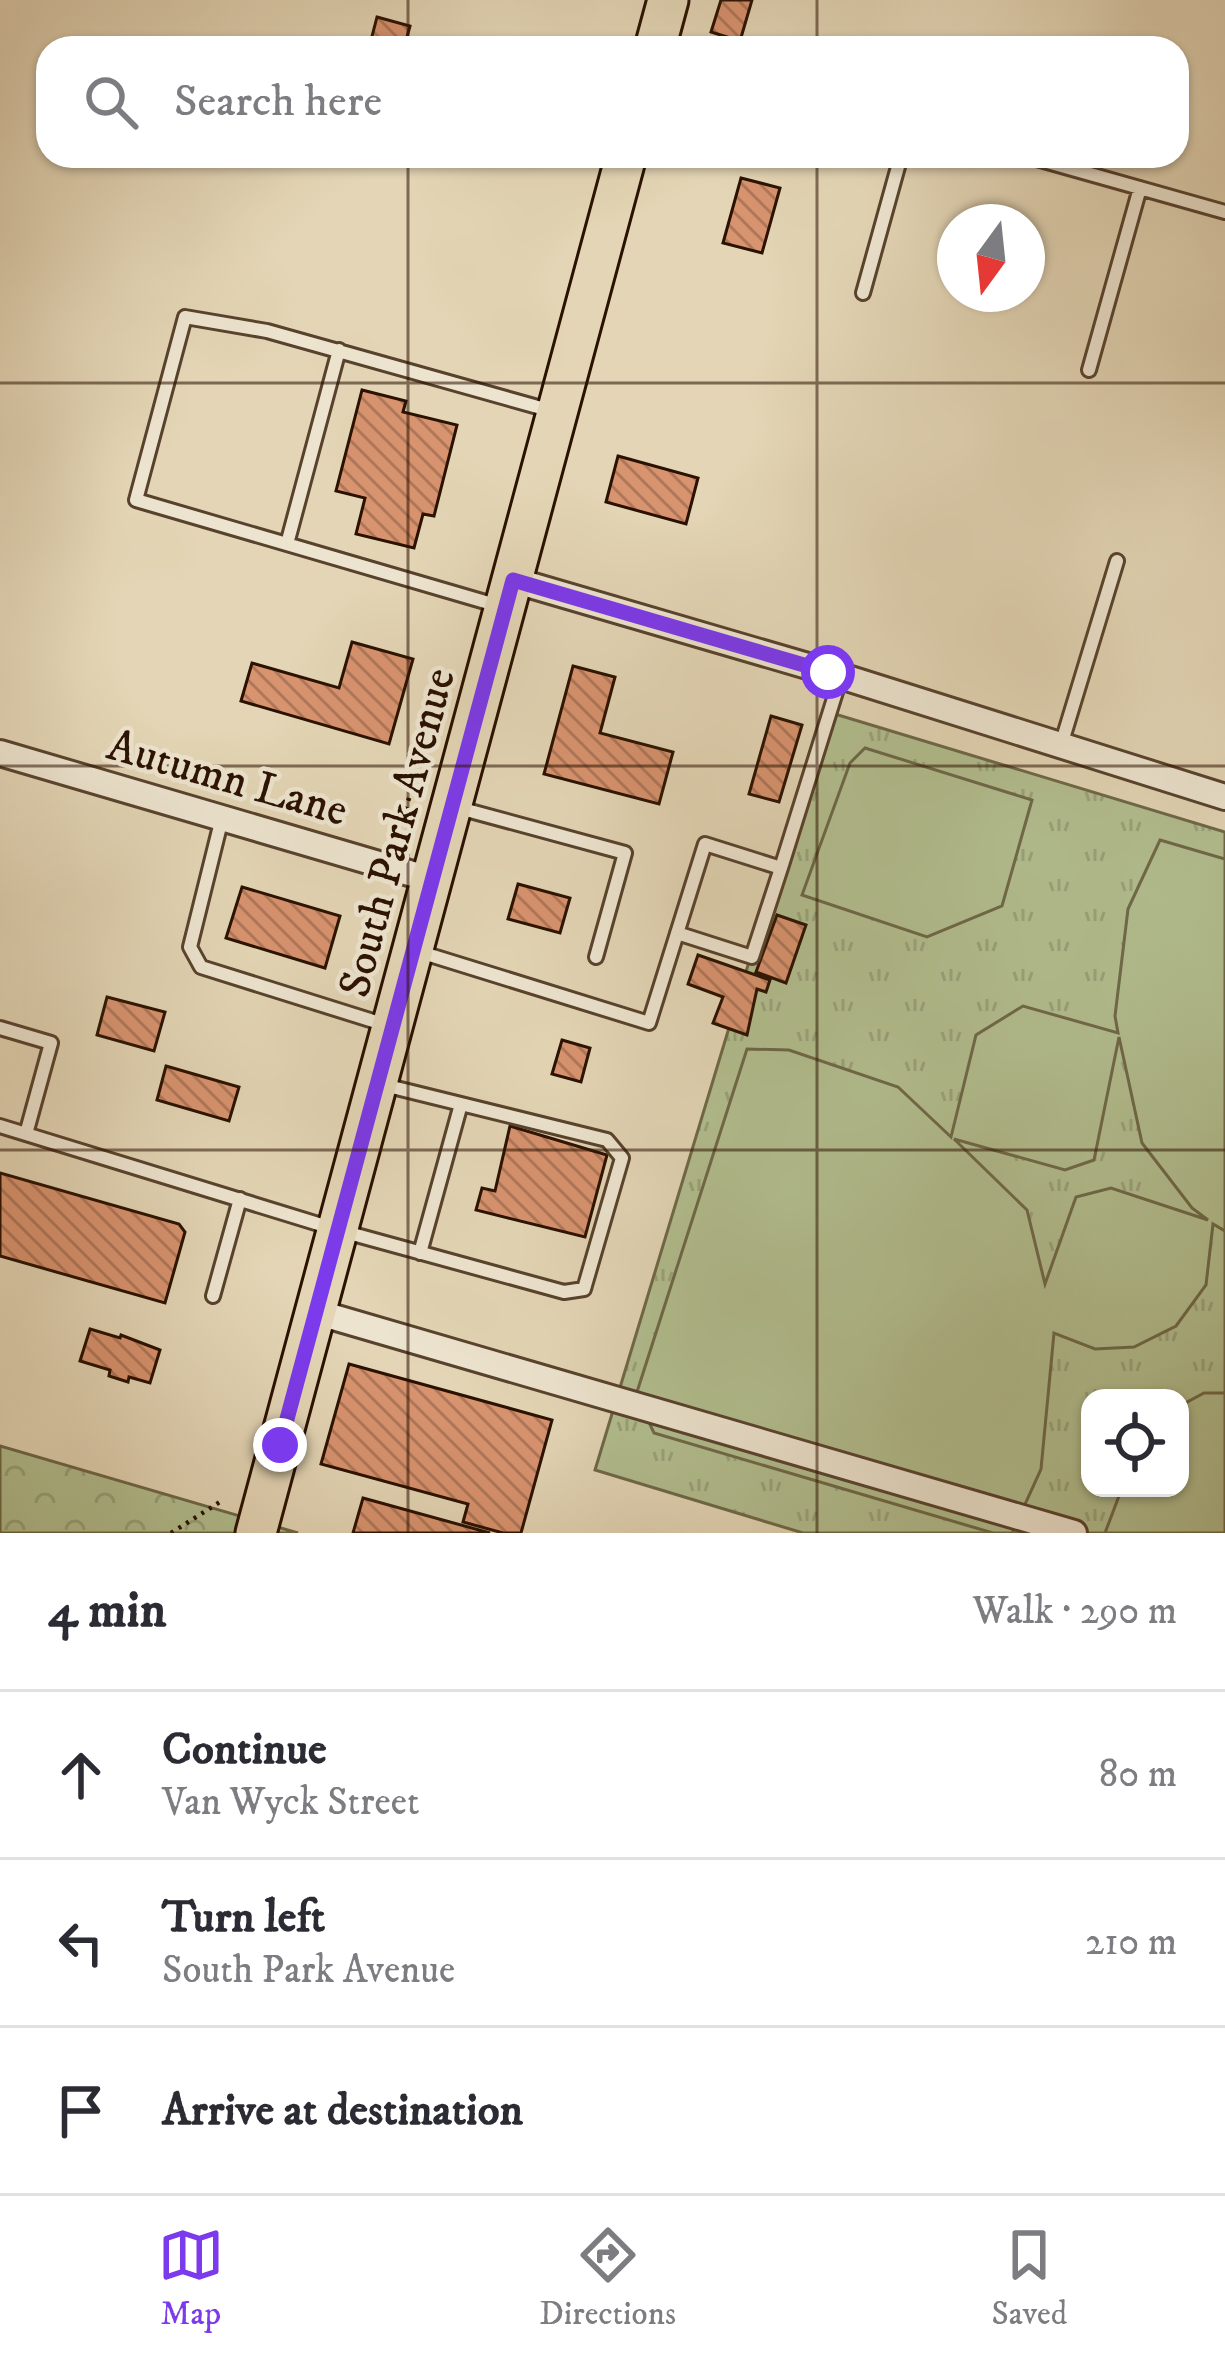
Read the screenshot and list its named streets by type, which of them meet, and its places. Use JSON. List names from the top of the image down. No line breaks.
{"streets":{"main road":["South Park Avenue"],"street":["Autumn Lane"]},"crossings":[["Autumn Lane","South Park Avenue"]],"north":"bottom","page":{"search":"Search here","heading":["4 min","Walk · 290 m"],"list":[["Continue","Van Wyck Street","80 m"],["Turn left","South Park Avenue","210 m"],"Arrive at destination"],"nav":["Map","Directions","Saved"]}}
